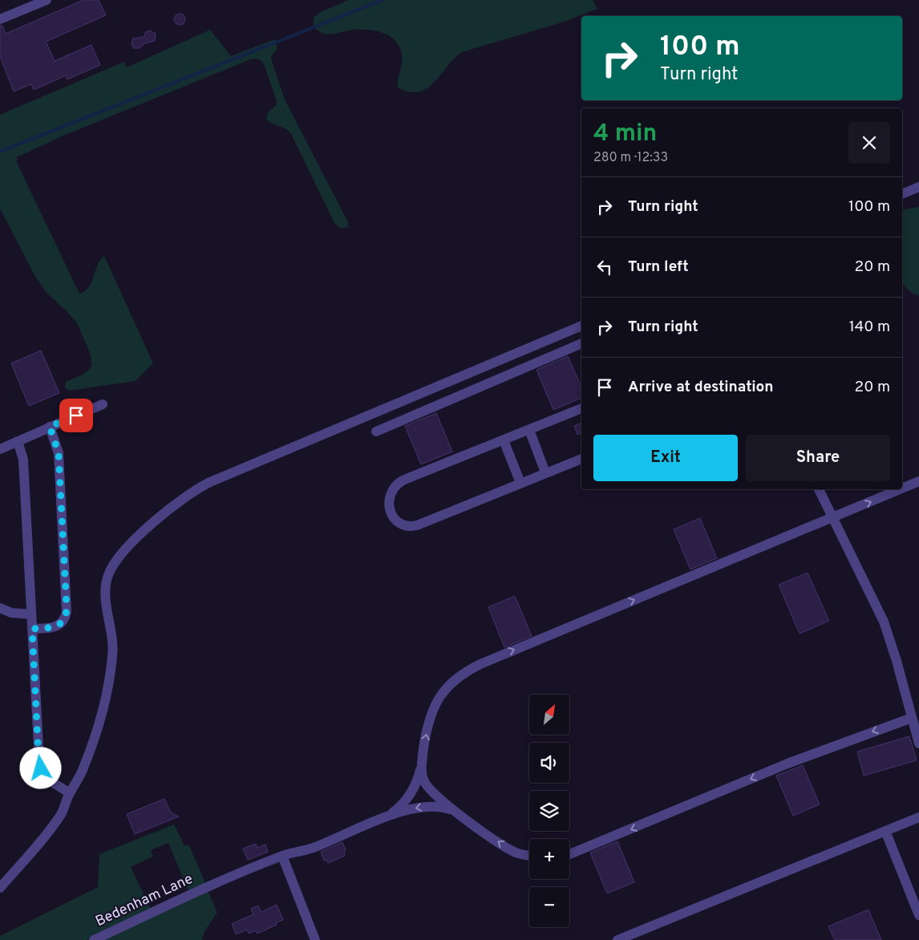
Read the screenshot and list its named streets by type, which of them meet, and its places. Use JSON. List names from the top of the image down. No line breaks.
{"streets":{"street":["Bedenham Lane"]},"north":"top right","page":{"turn":["100 m","Turn right"],"heading":["4 min","280 m · 12:33"],"list":[{"name":"Turn right","value":"100 m"},{"name":"Turn left","value":"20 m"},{"name":"Turn right","value":"140 m"},{"name":"Arrive at destination","value":"20 m"}],"buttons":["Exit","Share"],"map_buttons":["+","−"]}}
